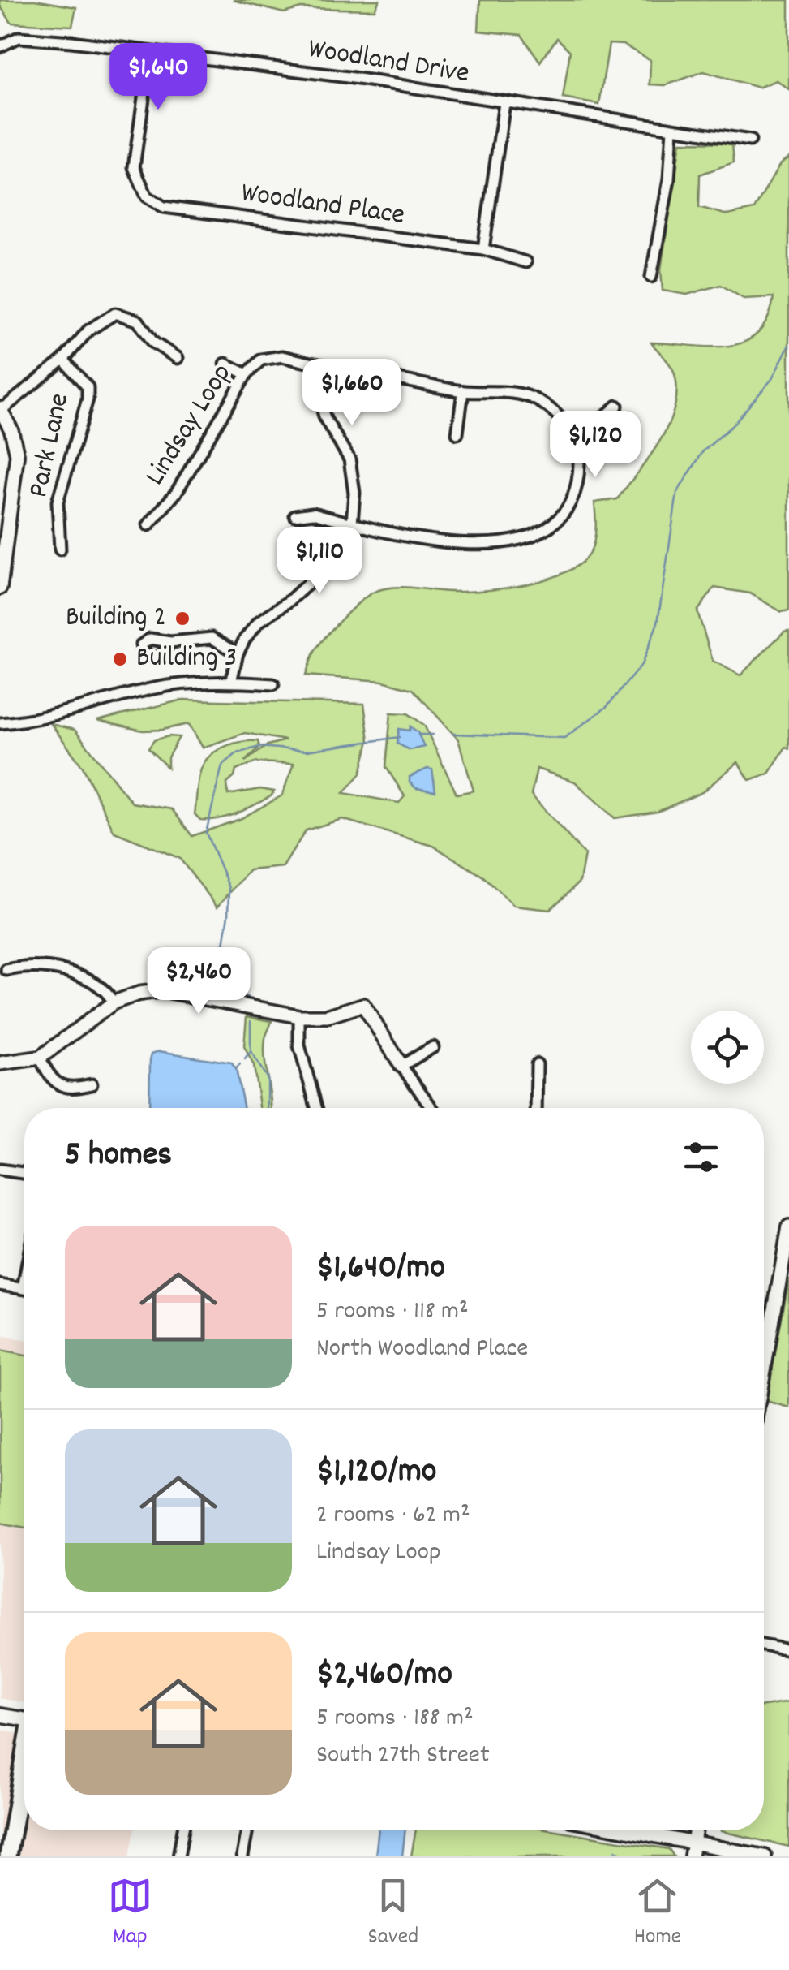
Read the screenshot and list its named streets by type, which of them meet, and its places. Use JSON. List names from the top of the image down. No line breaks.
{"streets":{"street":["Woodland Drive","Woodland Place","Lindsay Loop","Park Lane"]},"crossings":[["Woodland Drive","Woodland Place"]],"places":["Building 2","Building 3"],"page":{"price":["$1,640","$1,660","$1,120","$1,110","$2,460"],"heading":"5 homes","list":[{"name":"$1,640/mo","note":"5 rooms · 118 m² · North Woodland Place"},{"name":"$1,120/mo","note":"2 rooms · 62 m² · Lindsay Loop"},{"name":"$2,460/mo","note":"5 rooms · 188 m² · South 27th Street"}],"tabs":["Map","Saved","Home"]}}
